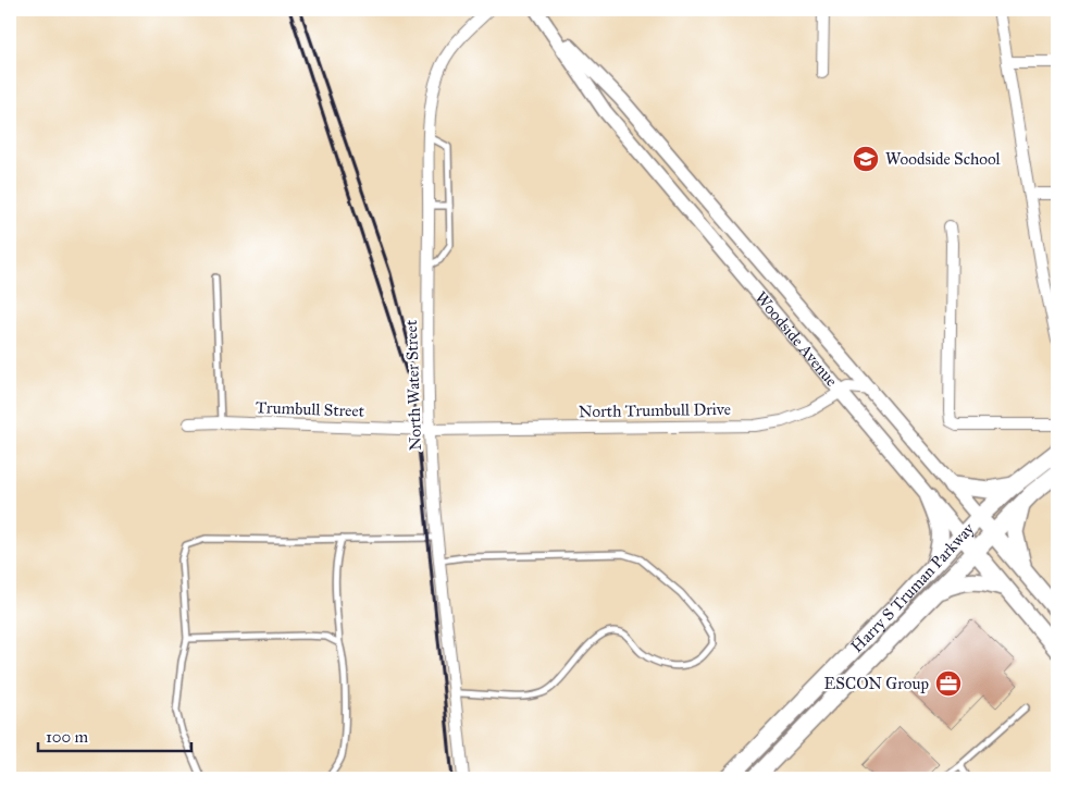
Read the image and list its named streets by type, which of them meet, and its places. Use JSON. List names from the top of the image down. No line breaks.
{"streets":{"main road":["Woodside Avenue","Harry S Truman Parkway"],"street":["North Water Street","Trumbull Street","North Trumbull Drive"]},"crossings":[["Woodside Avenue","North Trumbull Drive"],["Woodside Avenue","Harry S Truman Parkway"],["North Water Street","Trumbull Street"],["North Water Street","North Trumbull Drive"],["Trumbull Street","North Trumbull Drive"]],"places":{"school or university":["Woodside School"],"office":["ESCON Group"]},"scale_bar":"100 m"}
